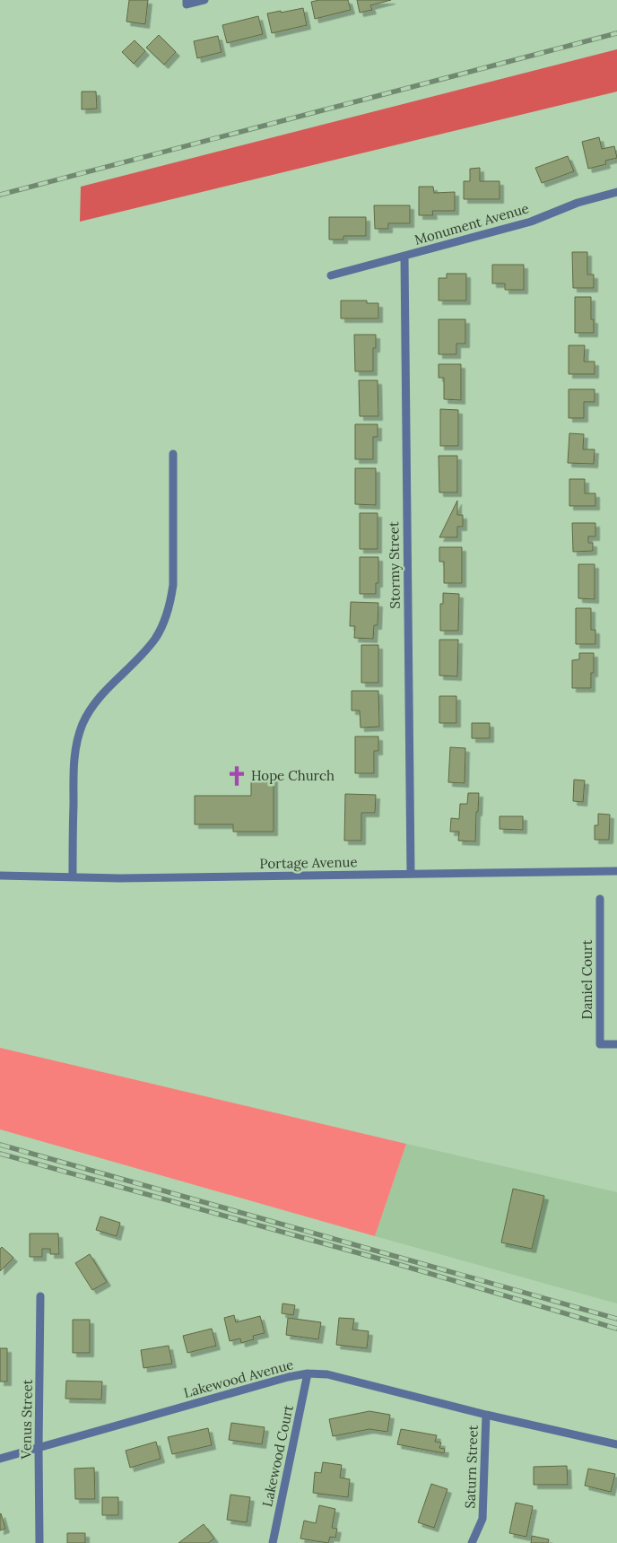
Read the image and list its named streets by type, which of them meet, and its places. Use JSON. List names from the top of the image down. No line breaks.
{"streets":{"street":["Monument Avenue","Stormy Street","Portage Avenue","Daniel Court","Lakewood Avenue","Venus Street","Lakewood Court","Saturn Street"]},"crossings":[["Monument Avenue","Stormy Street"],["Stormy Street","Portage Avenue"],["Lakewood Avenue","Venus Street"],["Lakewood Avenue","Lakewood Court"],["Lakewood Avenue","Saturn Street"]],"places":{"church":["Hope Church"]}}
